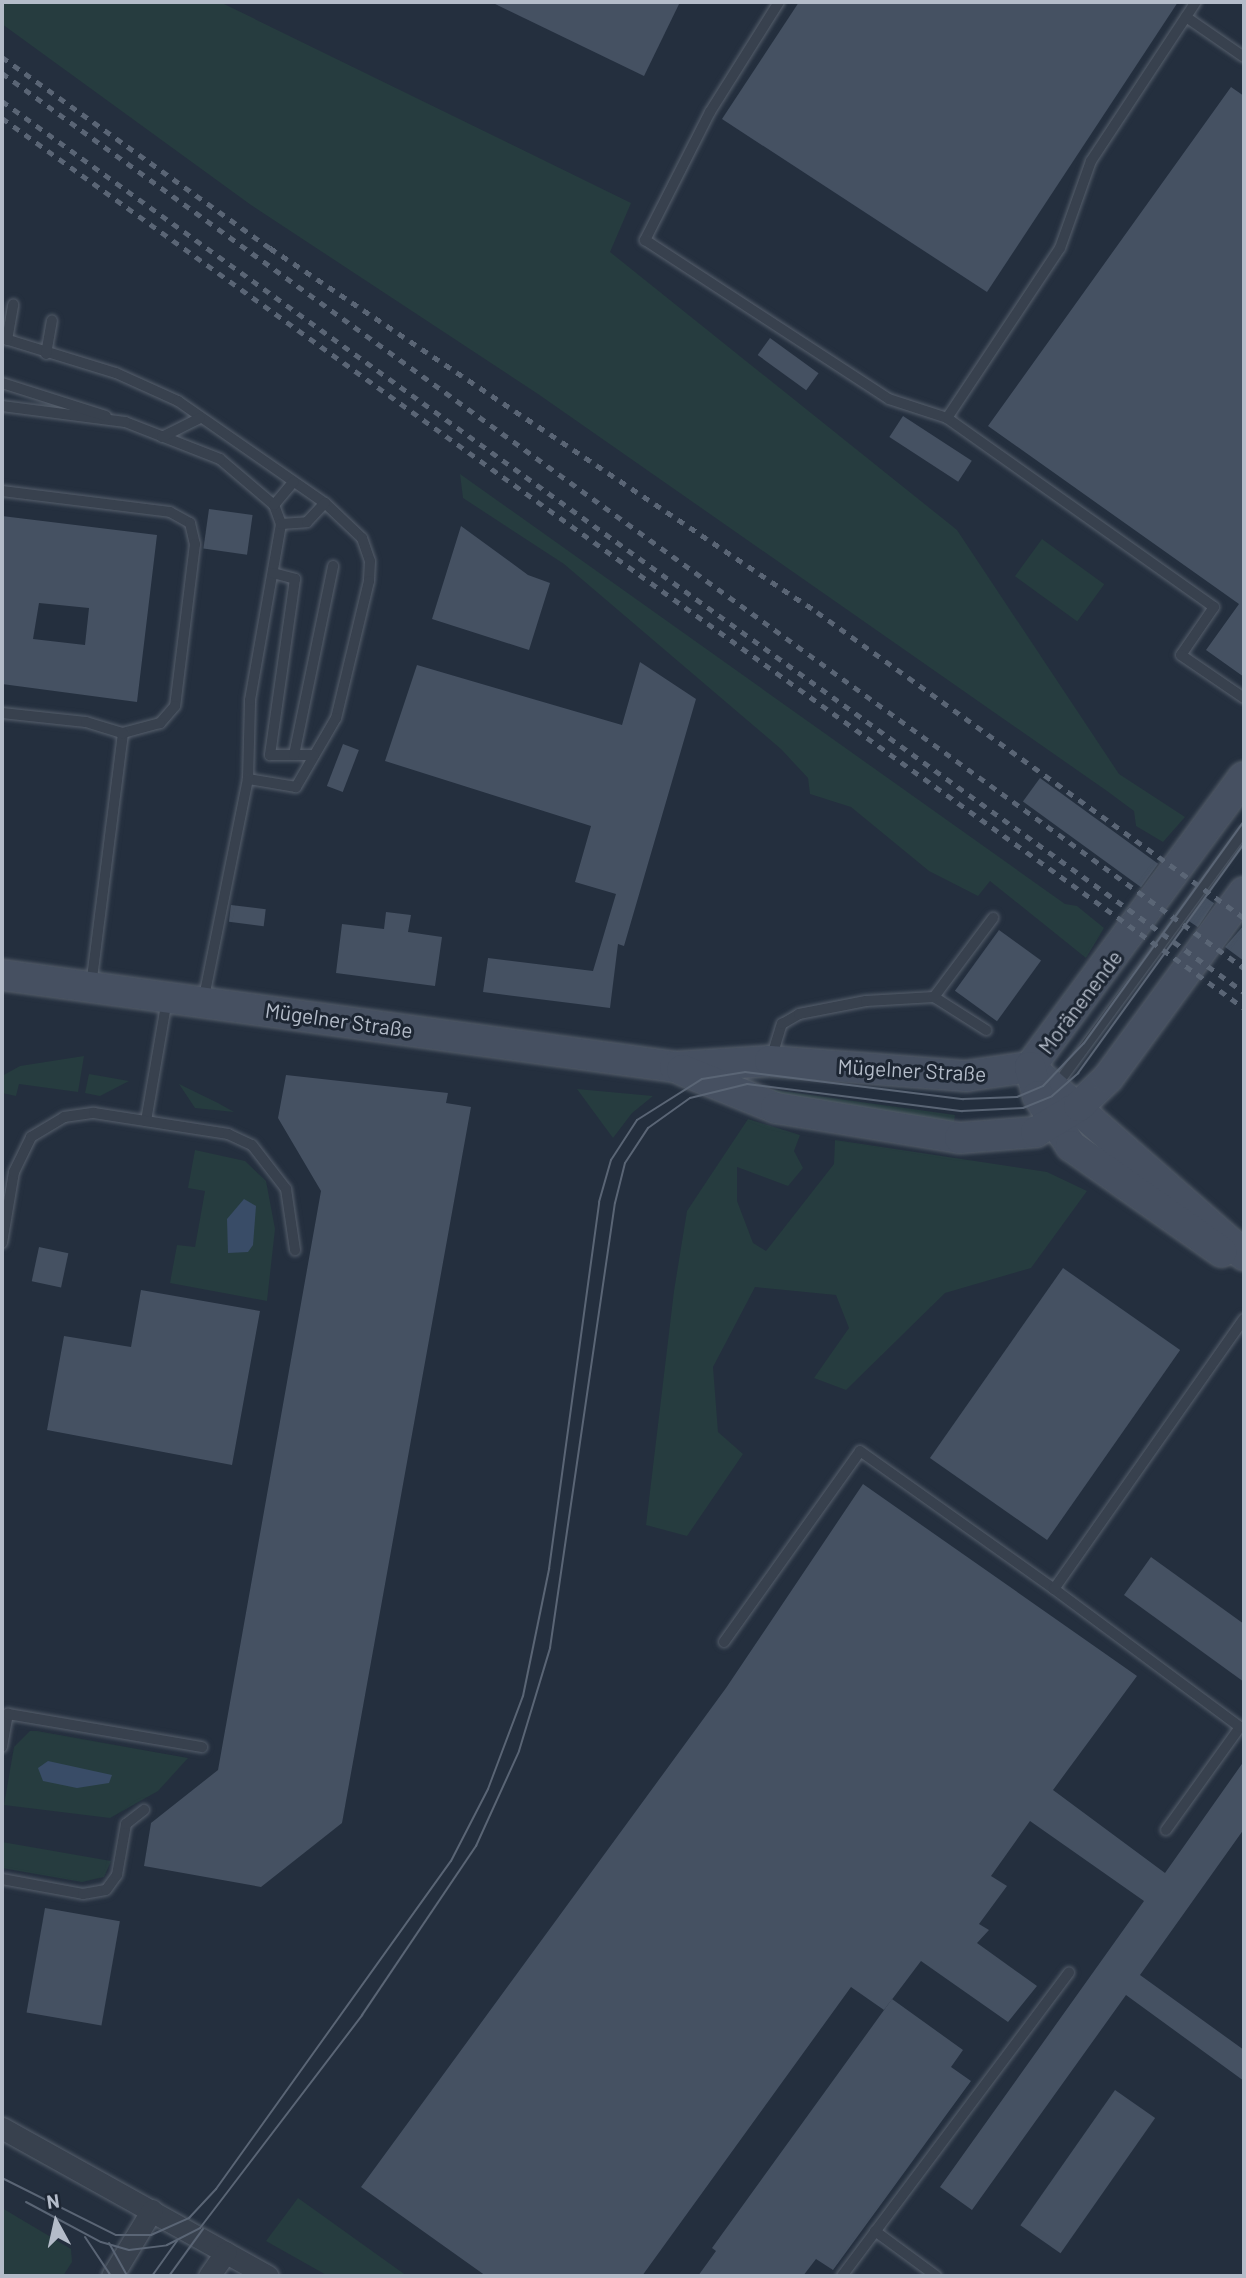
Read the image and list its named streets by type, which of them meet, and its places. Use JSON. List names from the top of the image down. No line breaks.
{"streets":{"street":["Moränenende","Mügelner Straße"]},"crossings":[["Moränenende","Mügelner Straße"]],"north":"top"}
